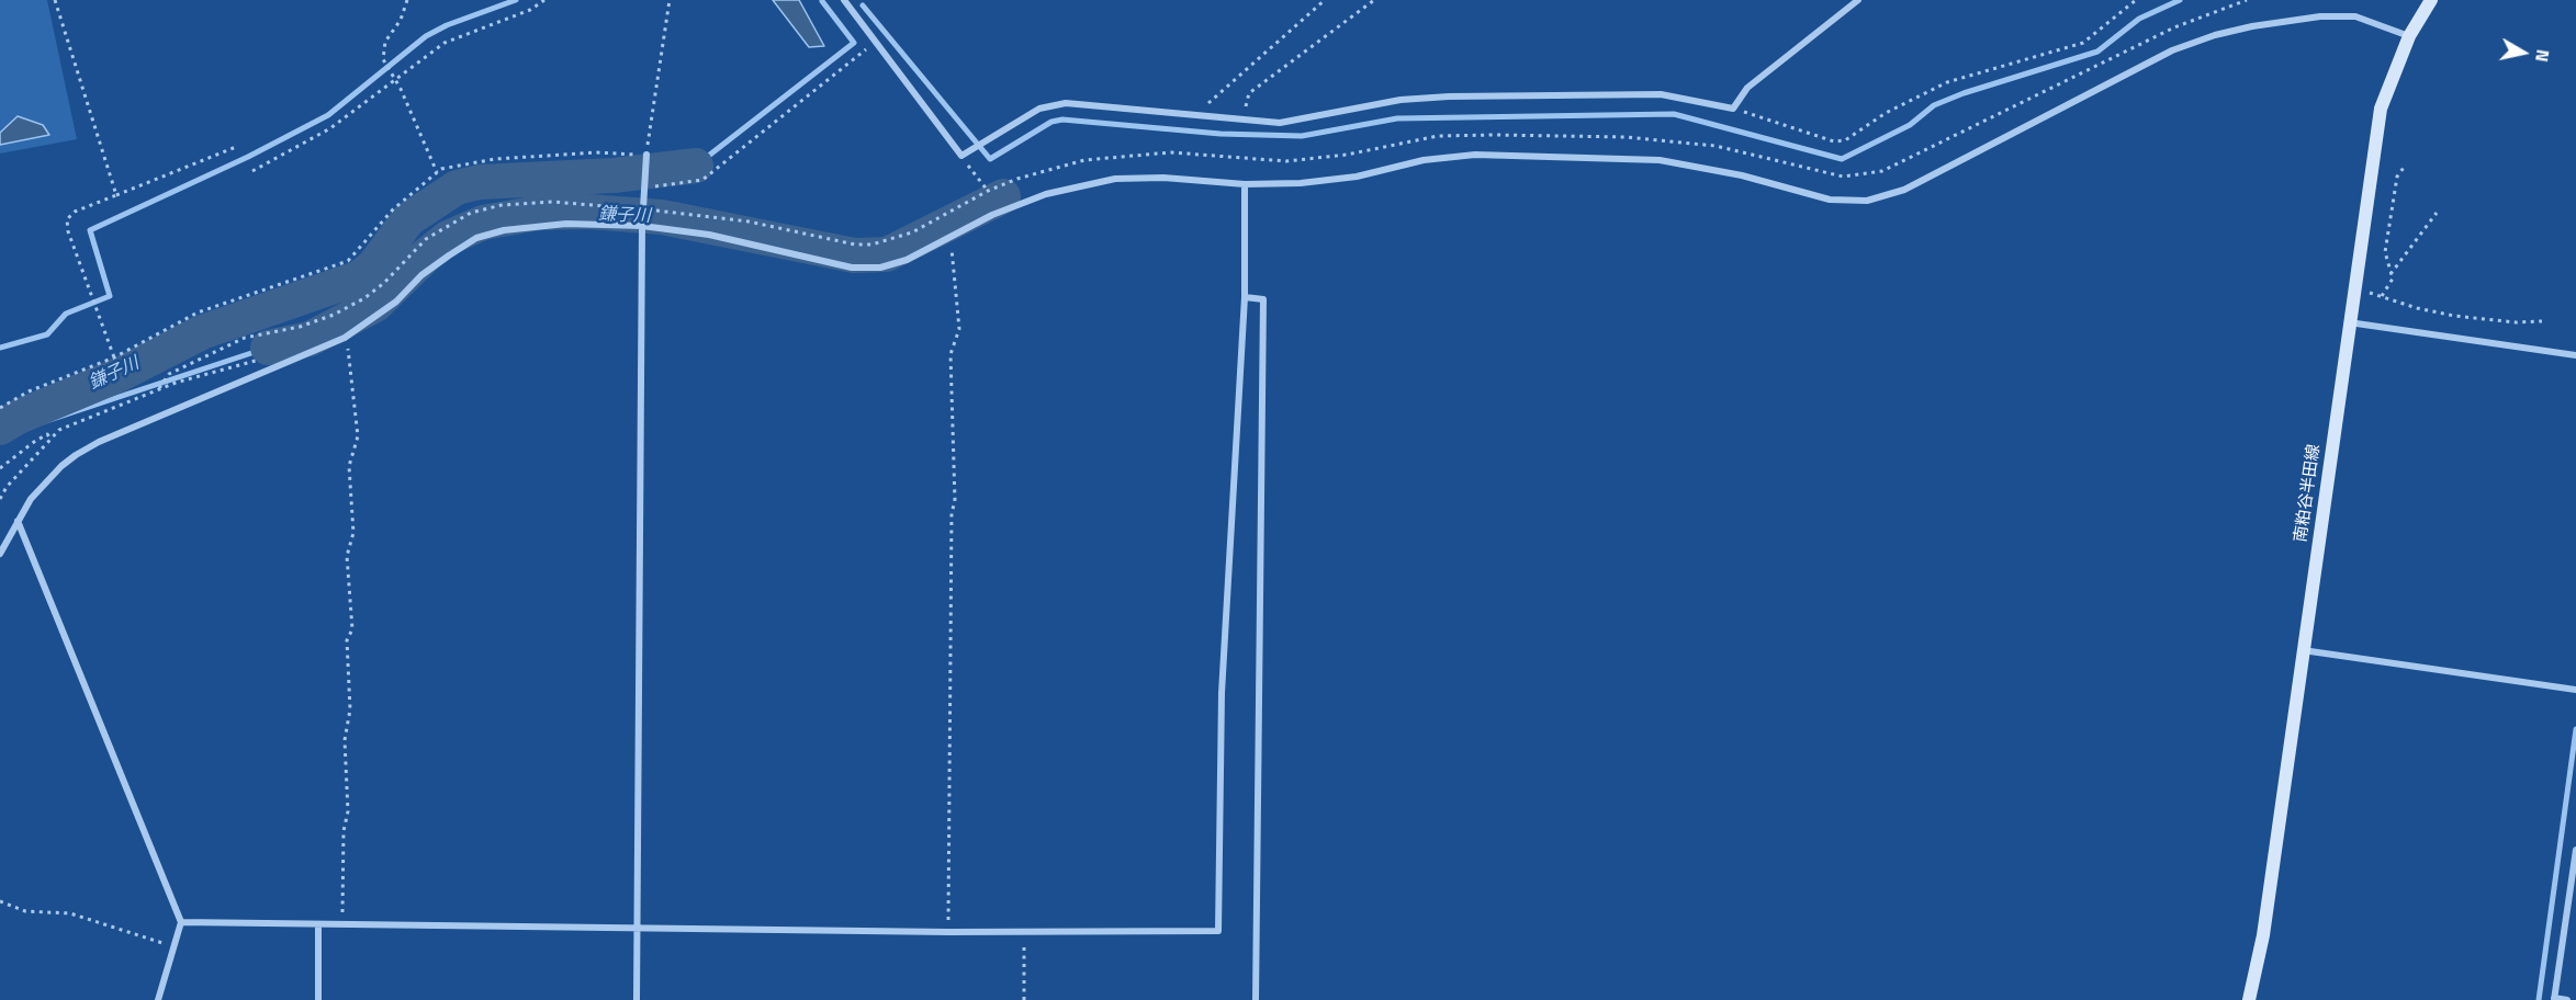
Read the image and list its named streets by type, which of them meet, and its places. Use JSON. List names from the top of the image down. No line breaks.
{"streets":{"main road":["南粕谷半田線"]},"water":["鎌子川"],"north":"right"}
